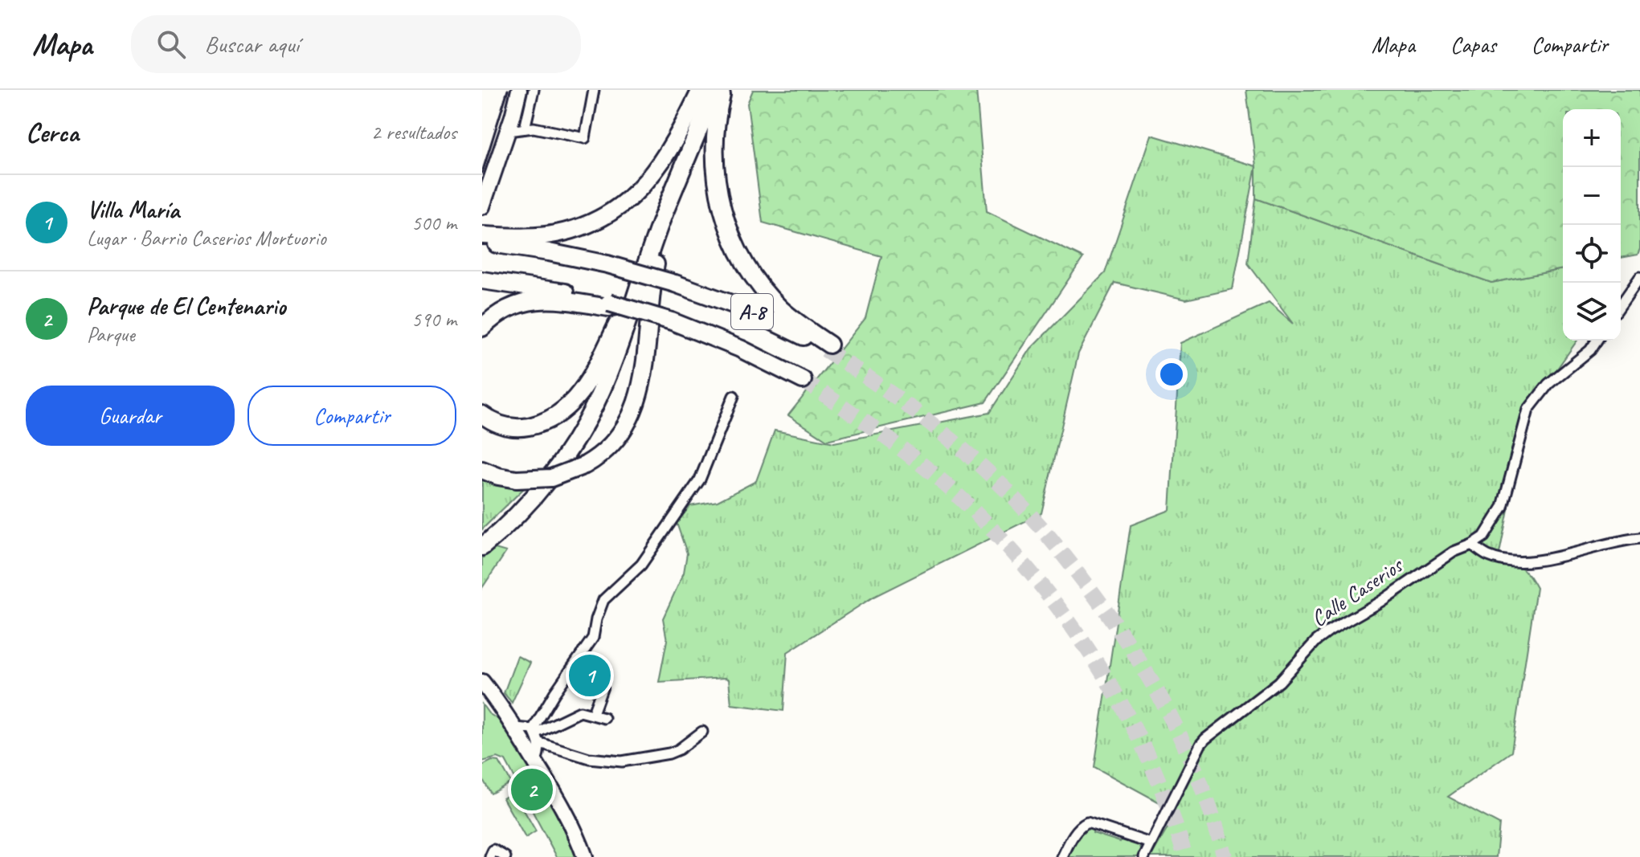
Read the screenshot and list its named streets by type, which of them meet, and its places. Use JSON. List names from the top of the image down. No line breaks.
{"streets":{"highway":["A-8"],"street":["Calle Caserios"]},"page":{"header":"Mapa","search":"Buscar aquí","nav":["Mapa","Capas","Compartir"],"heading":["Cerca","2 resultados"],"map_buttons":["+","−"],"list":[{"mark":"1","name":"Villa María","note":"Lugar · Barrio Caserios Mortuorio","value":"500 m"},{"mark":"2","name":"Parque de El Centenario","note":"Parque","value":"590 m"}],"buttons":["Guardar","Compartir"],"pins":["1","2"]}}
